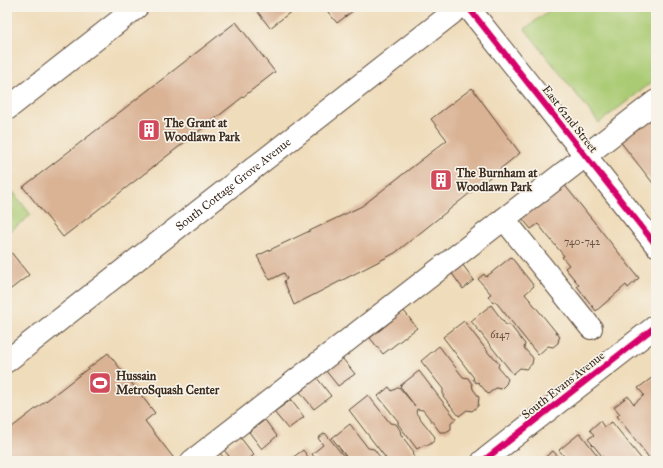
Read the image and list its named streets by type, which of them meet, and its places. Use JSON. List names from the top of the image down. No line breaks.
{"streets":{"main road":["East 62nd Street","South Cottage Grove Avenue","South Evans Avenue"]},"places":{"building":["The Grant at Woodlawn Park","The Burnham at Woodlawn Park"],"sports":["Hussain MetroSquash Center"]},"house_numbers":["740-742","6147"]}
